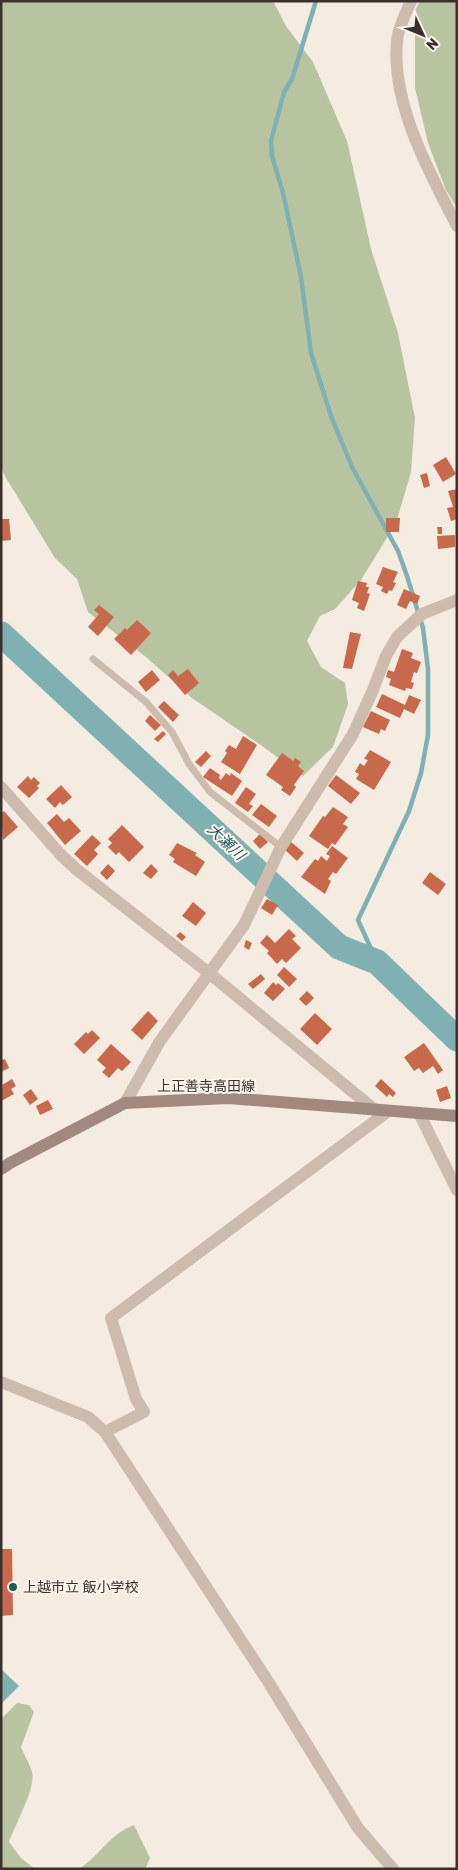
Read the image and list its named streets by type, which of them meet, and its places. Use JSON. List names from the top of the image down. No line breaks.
{"streets":{"main road":["上正善寺高田線"]},"water":["大瀬川"],"places":["上越市立 飯小学校"],"north":"bottom right"}
